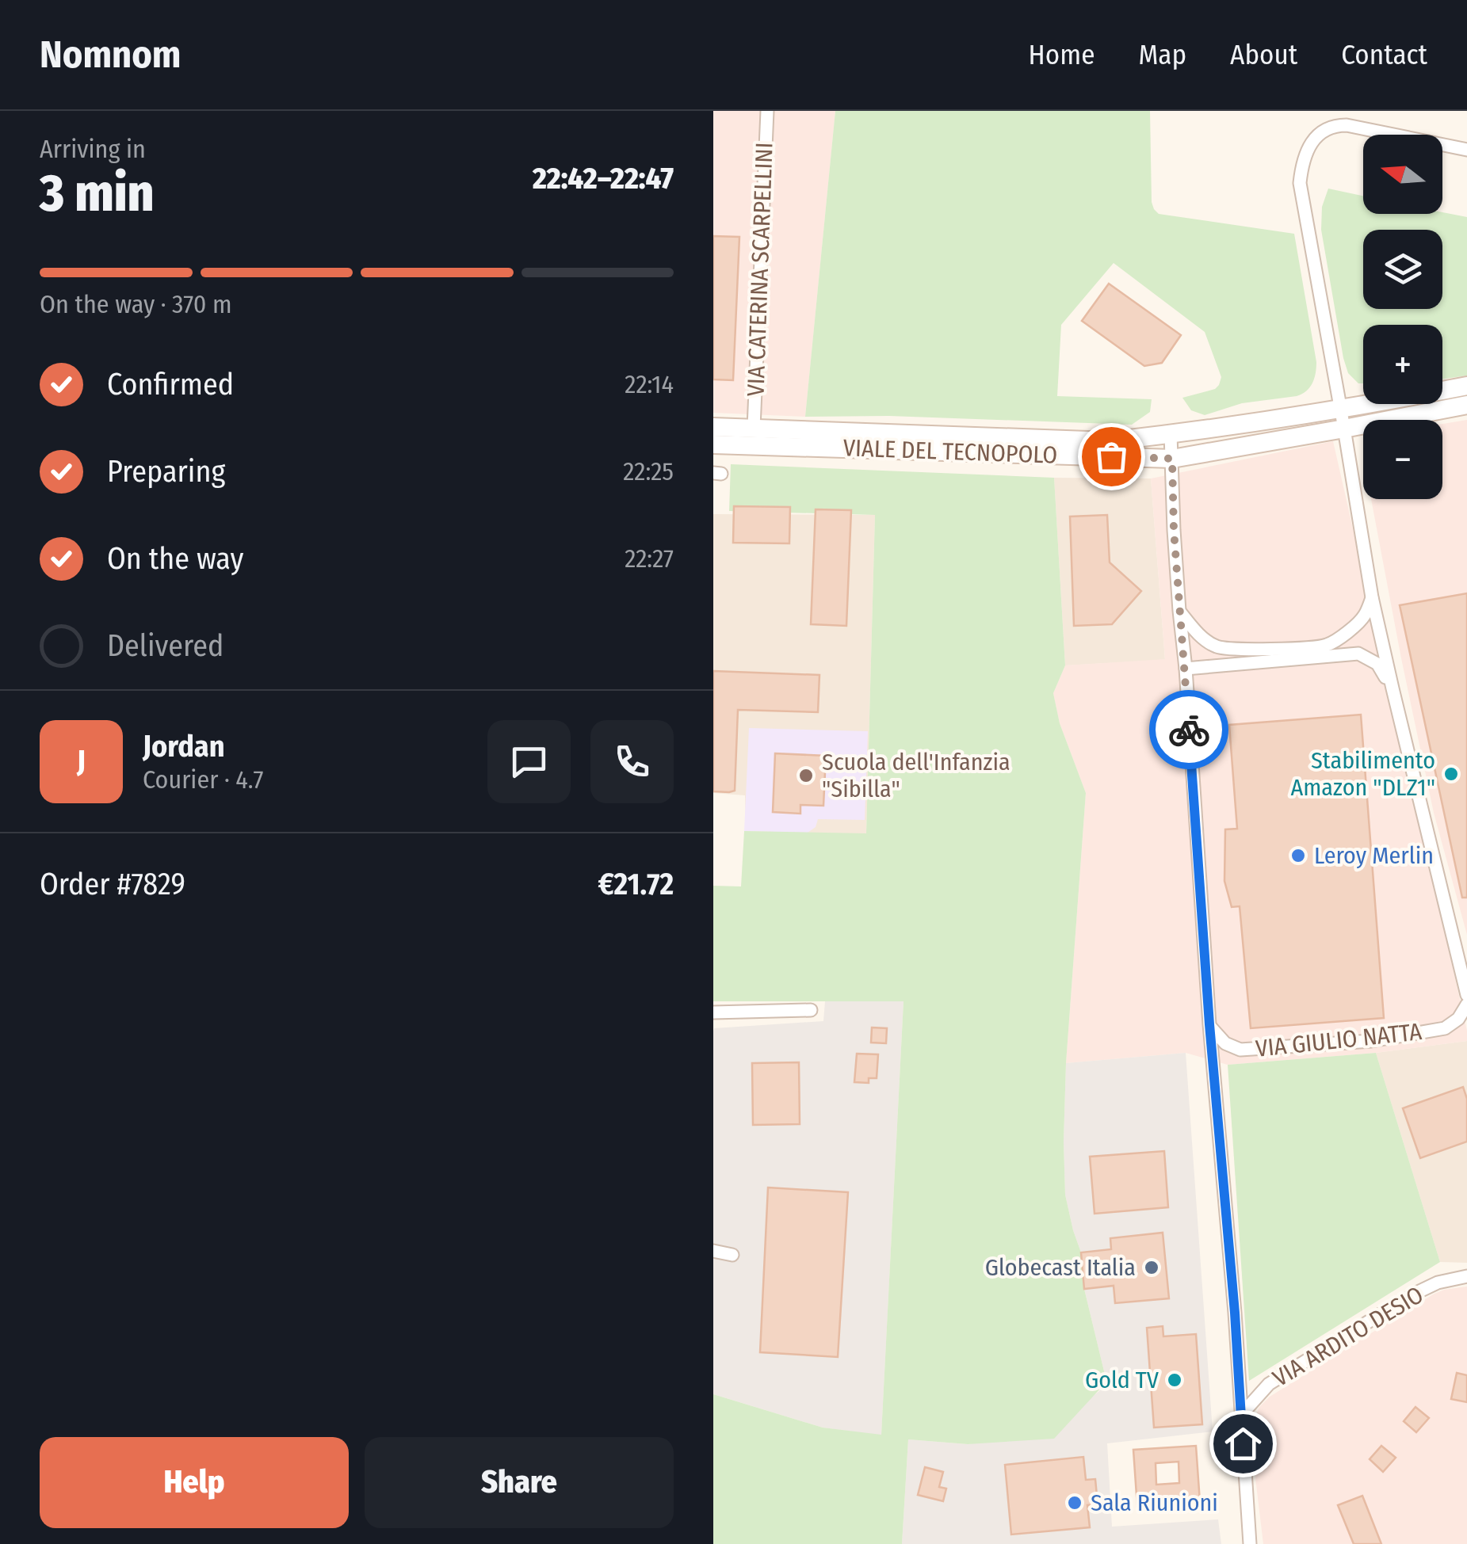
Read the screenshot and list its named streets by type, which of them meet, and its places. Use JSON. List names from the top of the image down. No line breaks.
{"streets":{"main road":["VIALE DEL TECNOPOLO"],"street":["VIA CATERINA SCARPELLINI","VIA GIULIO NATTA","VIA ARDITO DESIO"]},"crossings":[["VIA CATERINA SCARPELLINI","VIALE DEL TECNOPOLO"]],"places":["Stabilimento Amazon \"DLZ1\"","Scuola dell'Infanzia \"Sibilla\"","Leroy Merlin","Globecast Italia","Gold TV","Sala Riunioni"],"north":"left","page":{"header":"Nomnom","nav":["Home","Map","About","Contact"],"heading":["3 min","Arriving in","22:42–22:47"],"panel":["Jordan","Courier · 4.7","Order #7829","€21.72"],"map_buttons":["+","−"],"bar":"On the way · 370 m","list":[["Confirmed","22:14"],["Preparing","22:25"],["On the way","22:27"],"Delivered"],"round":"J","buttons":["Help","Share"]}}
